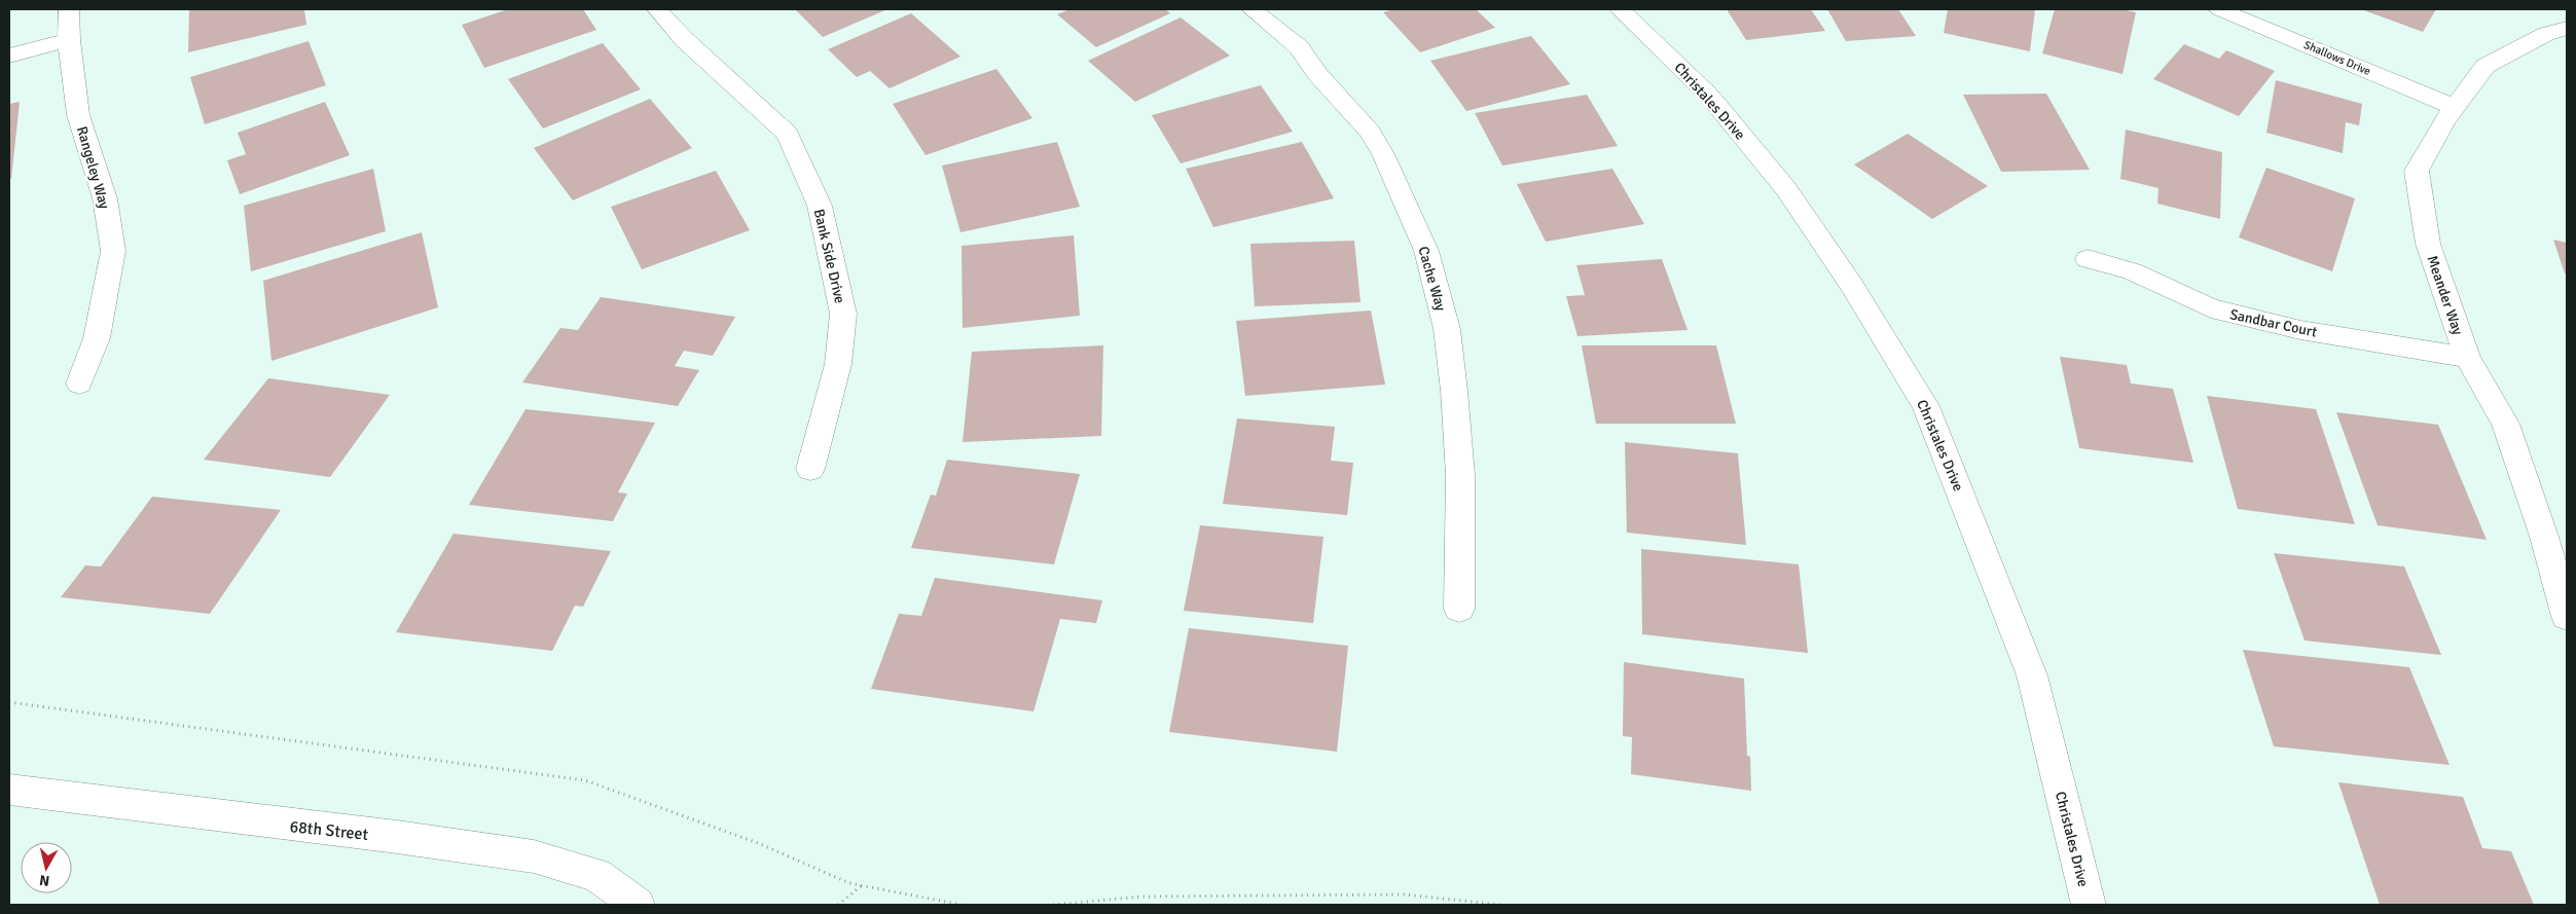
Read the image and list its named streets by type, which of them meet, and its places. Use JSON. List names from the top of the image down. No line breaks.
{"streets":{"street":["Shallows Drive","Christales Drive","Rangeley Way","Bank Side Drive","Cache Way","Meander Way","Sandbar Court","68th Street"]},"crossings":[["Shallows Drive","Meander Way"],["Meander Way","Sandbar Court"]],"north":"bottom"}
